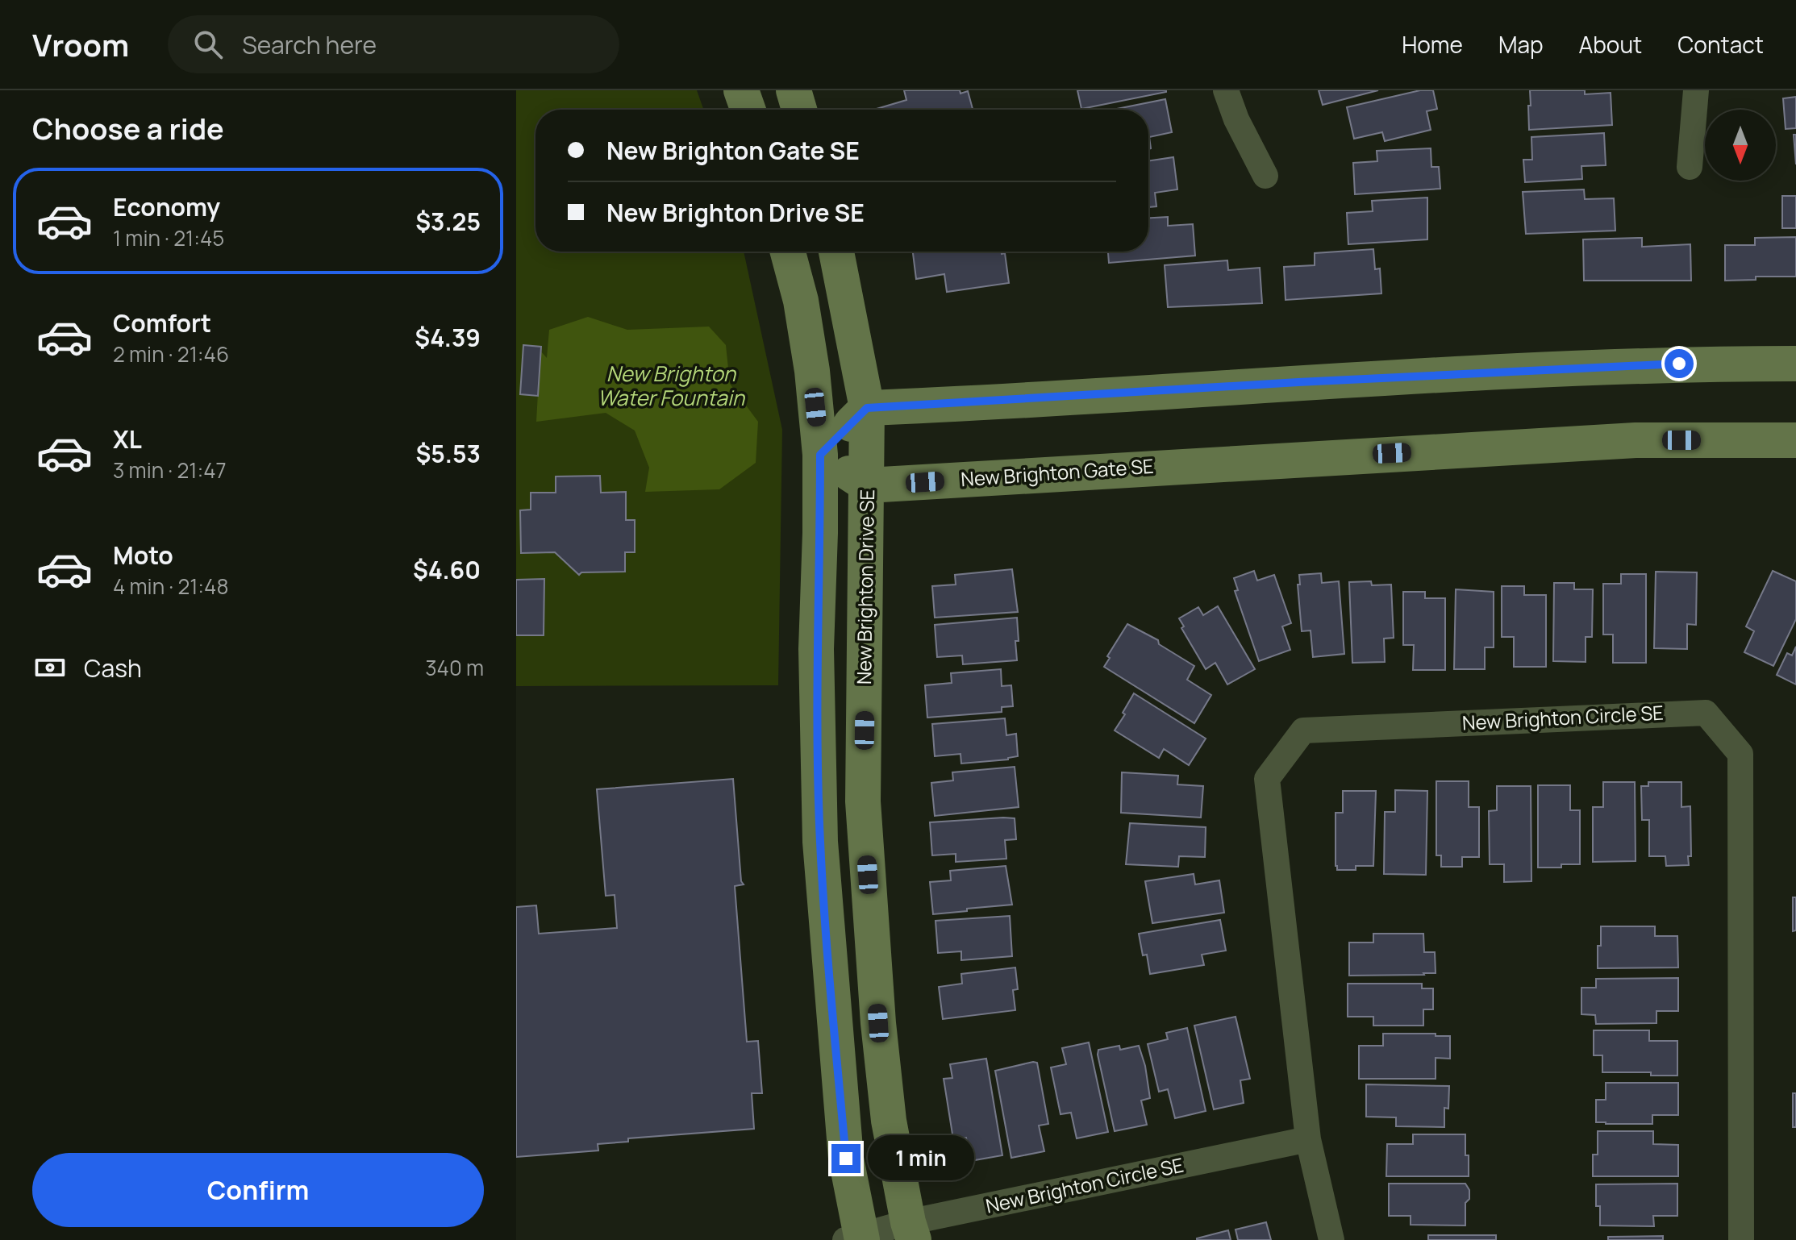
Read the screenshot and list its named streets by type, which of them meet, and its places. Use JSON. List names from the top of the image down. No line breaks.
{"streets":{"street":["New Brighton Gate SE","New Brighton Drive SE","New Brighton Circle SE"]},"crossings":[["New Brighton Gate SE","New Brighton Drive SE"],["New Brighton Drive SE","New Brighton Circle SE"]],"water":["New Brighton Water Fountain"],"north":"bottom","page":{"header":"Vroom","search":"Search here","nav":["Home","Map","About","Contact"],"heading":"Choose a ride","banner":["New Brighton Gate SE","New Brighton Drive SE"],"list":[{"name":"Economy","note":"1 min · 21:45","value":"$3.25"},{"name":"Comfort","note":"2 min · 21:46","value":"$4.39"},{"name":"XL","note":"3 min · 21:47","value":"$5.53"},{"name":"Moto","note":"4 min · 21:48","value":"$4.60"}],"pay":["Cash","340 m"],"bubble":"1 min","buttons":"Confirm"}}
